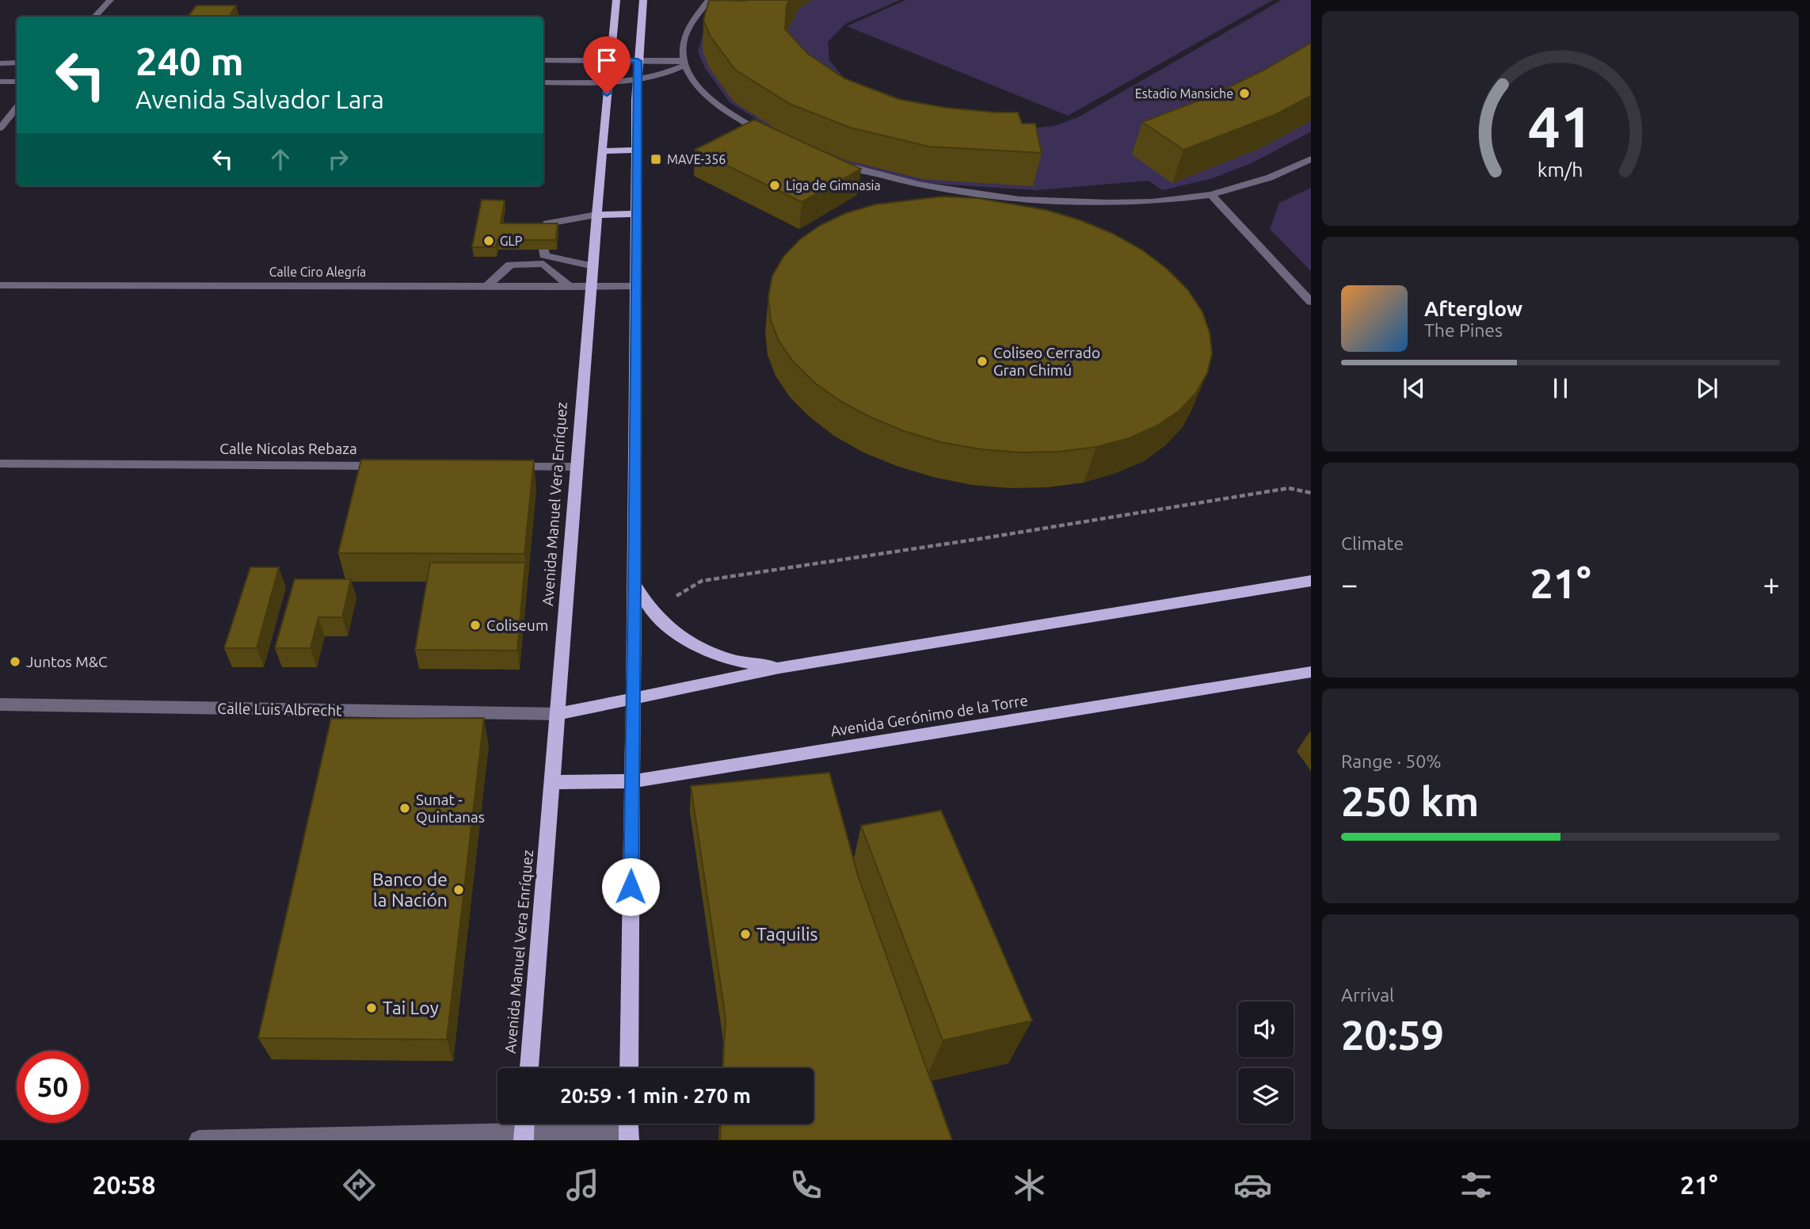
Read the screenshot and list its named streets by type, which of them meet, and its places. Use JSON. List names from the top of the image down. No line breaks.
{"streets":{"main road":["Avenida Manuel Vera Enríquez","Avenida Gerónimo de la Torre"],"street":["Calle Ciro Alegría","Calle Nicolas Rebaza","Calle Luis Albrecht"]},"crossings":[["Calle Ciro Alegría","Avenida Manuel Vera Enríquez"],["Avenida Manuel Vera Enríquez","Calle Luis Albrecht"],["Avenida Manuel Vera Enríquez","Avenida Gerónimo de la Torre"]],"places":{"other":["Estadio Mansiche","Liga de Gimnasia","GLP","Coliseo Cerrado Gran Chimú","Coliseum","Juntos M&C","Sunat - Quintanas","Banco de la Nación","Taquilis","Tai Loy"],"transit":["MAVE-356"]},"page":{"turn":["240 m","Avenida Salvador Lara"],"song":["Afterglow","The Pines"],"tile":["Climate",["Range · 50%","250 km"],["Arrival","20:59"]],"heat":["−","21°","+"],"limit":"50","trip":"20:59 · 1 min · 270 m","tabs":["20:58","21°"],"gauge":["41","km/h"]}}
